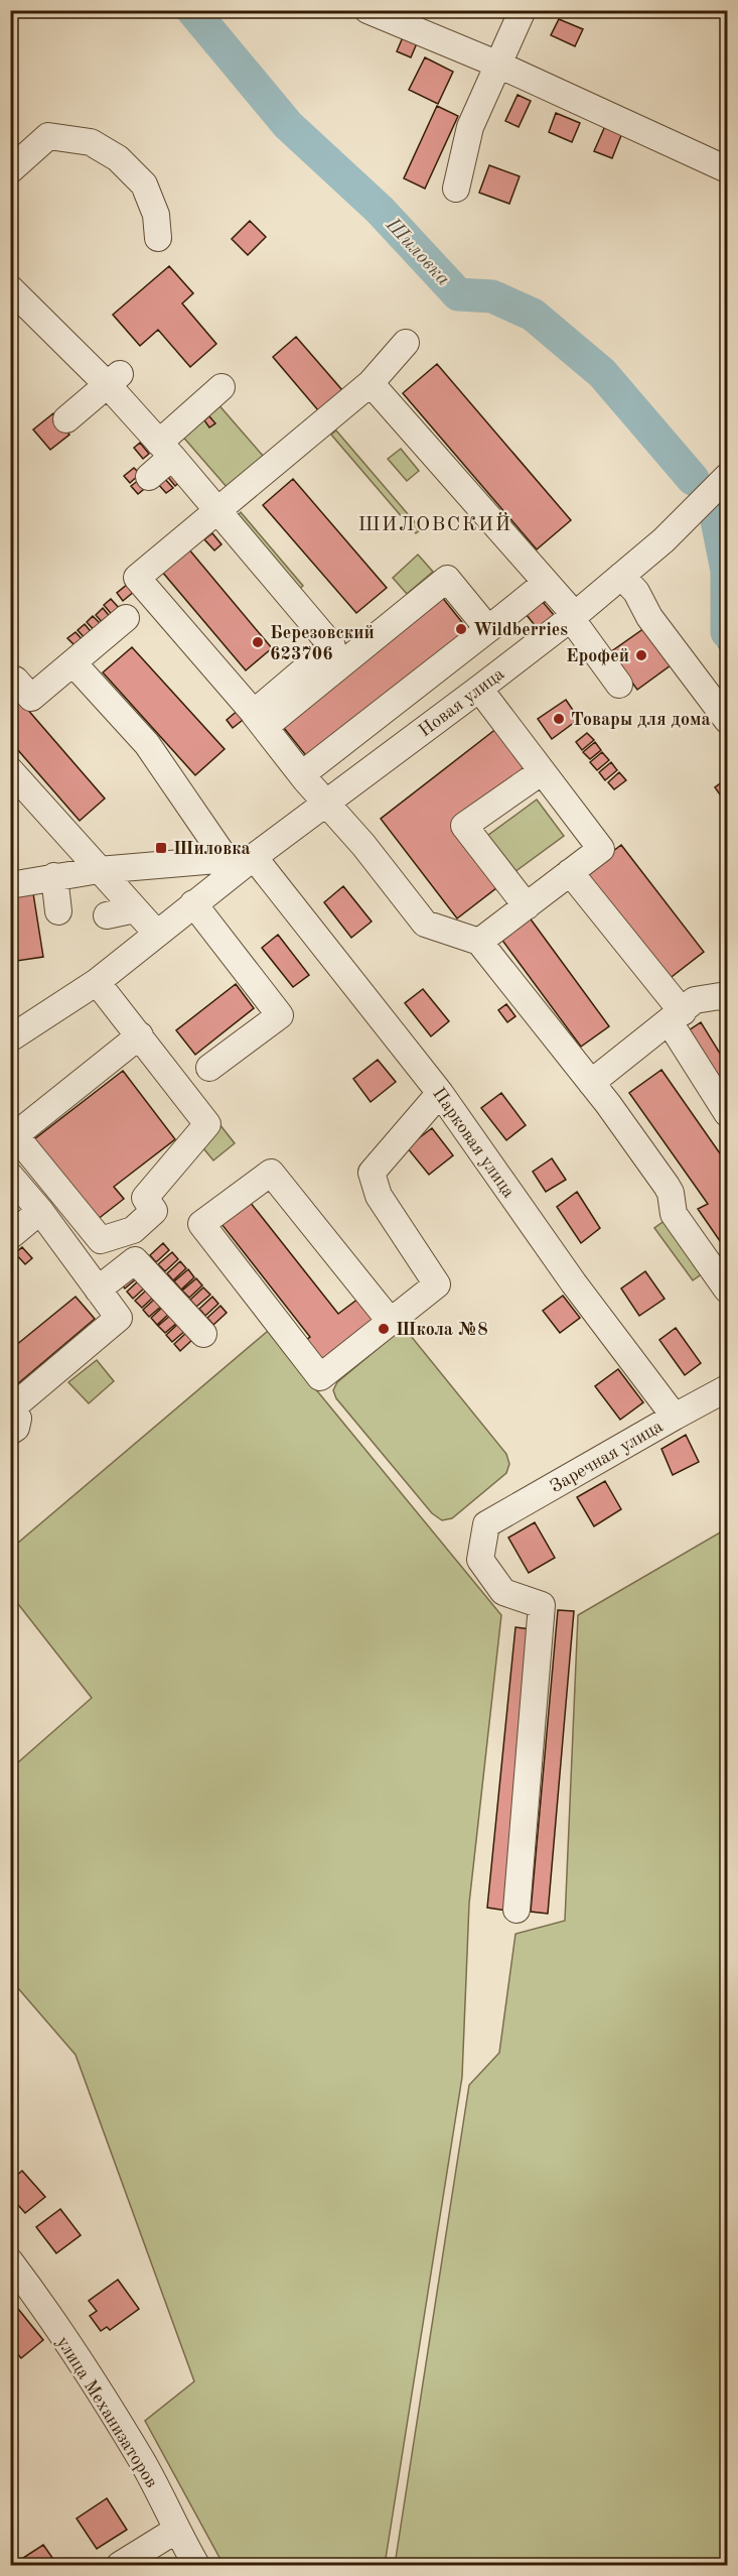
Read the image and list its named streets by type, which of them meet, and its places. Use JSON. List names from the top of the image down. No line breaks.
{"streets":{"street":["Новая улица","Парковая улица","Заречная улица","улица Механизаторов"]},"crossings":[["Новая улица","Парковая улица"],["Парковая улица","Заречная улица"]],"districts":["ШИЛОВСКИЙ"],"water":["Шиловка"],"places":{"other":["Wildberries","Березовский 623706","Ерофей","Товары для дома","Школа №8"],"transit":["Шиловка"]}}
